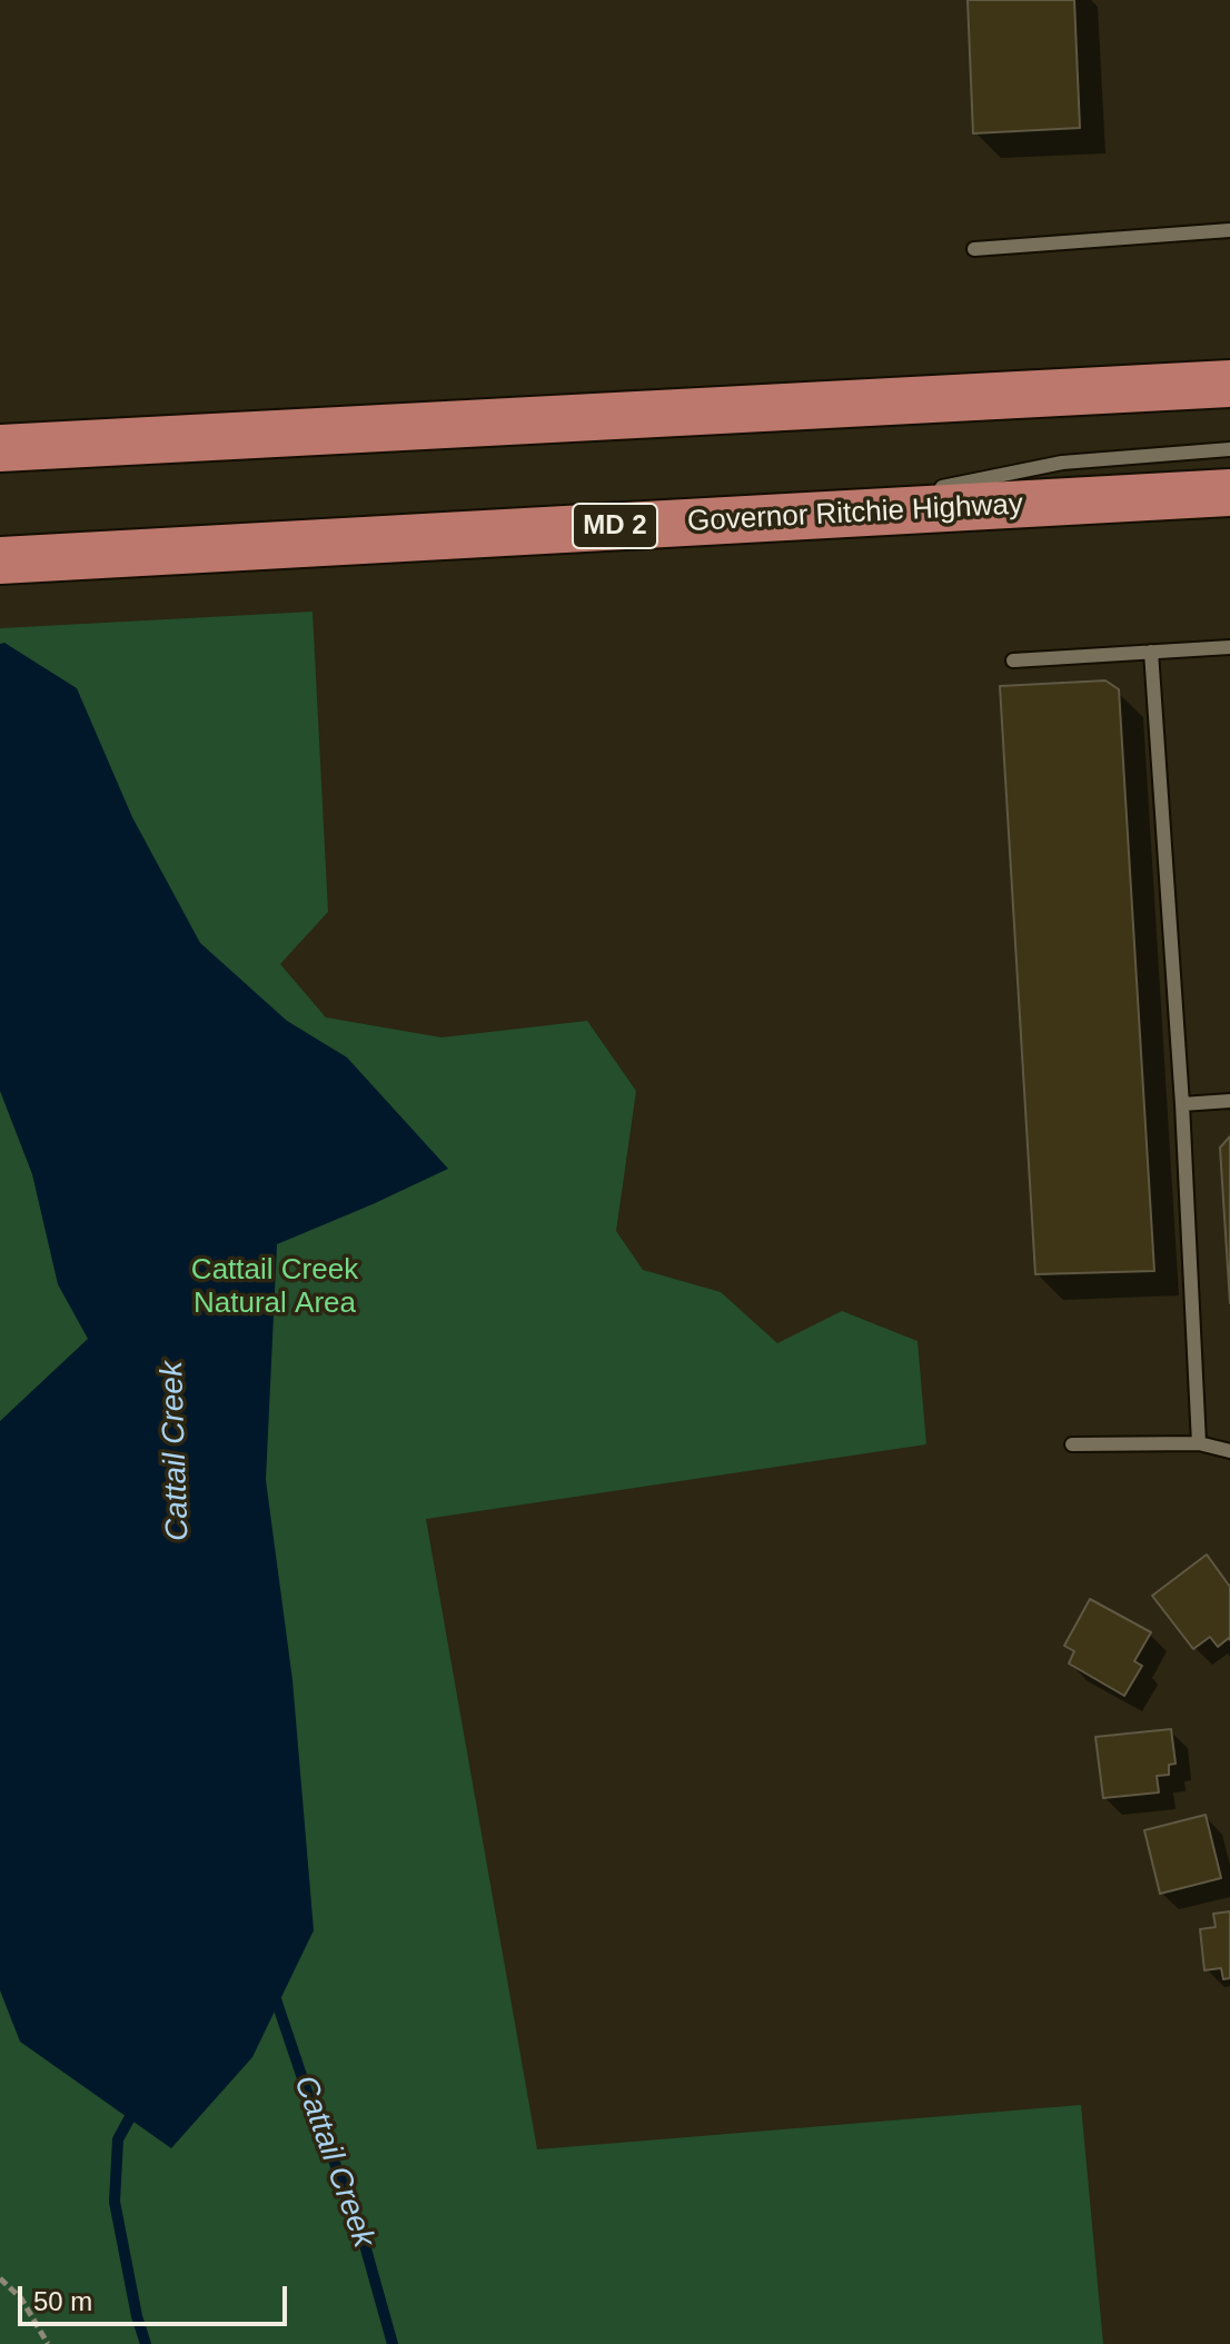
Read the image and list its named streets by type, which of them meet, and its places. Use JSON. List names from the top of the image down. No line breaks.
{"streets":{"highway":["Governor Ritchie Highway","MD 2"]},"water":["Cattail Creek"],"parks":["Cattail Creek Natural Area"],"scale_bar":"50 m"}
